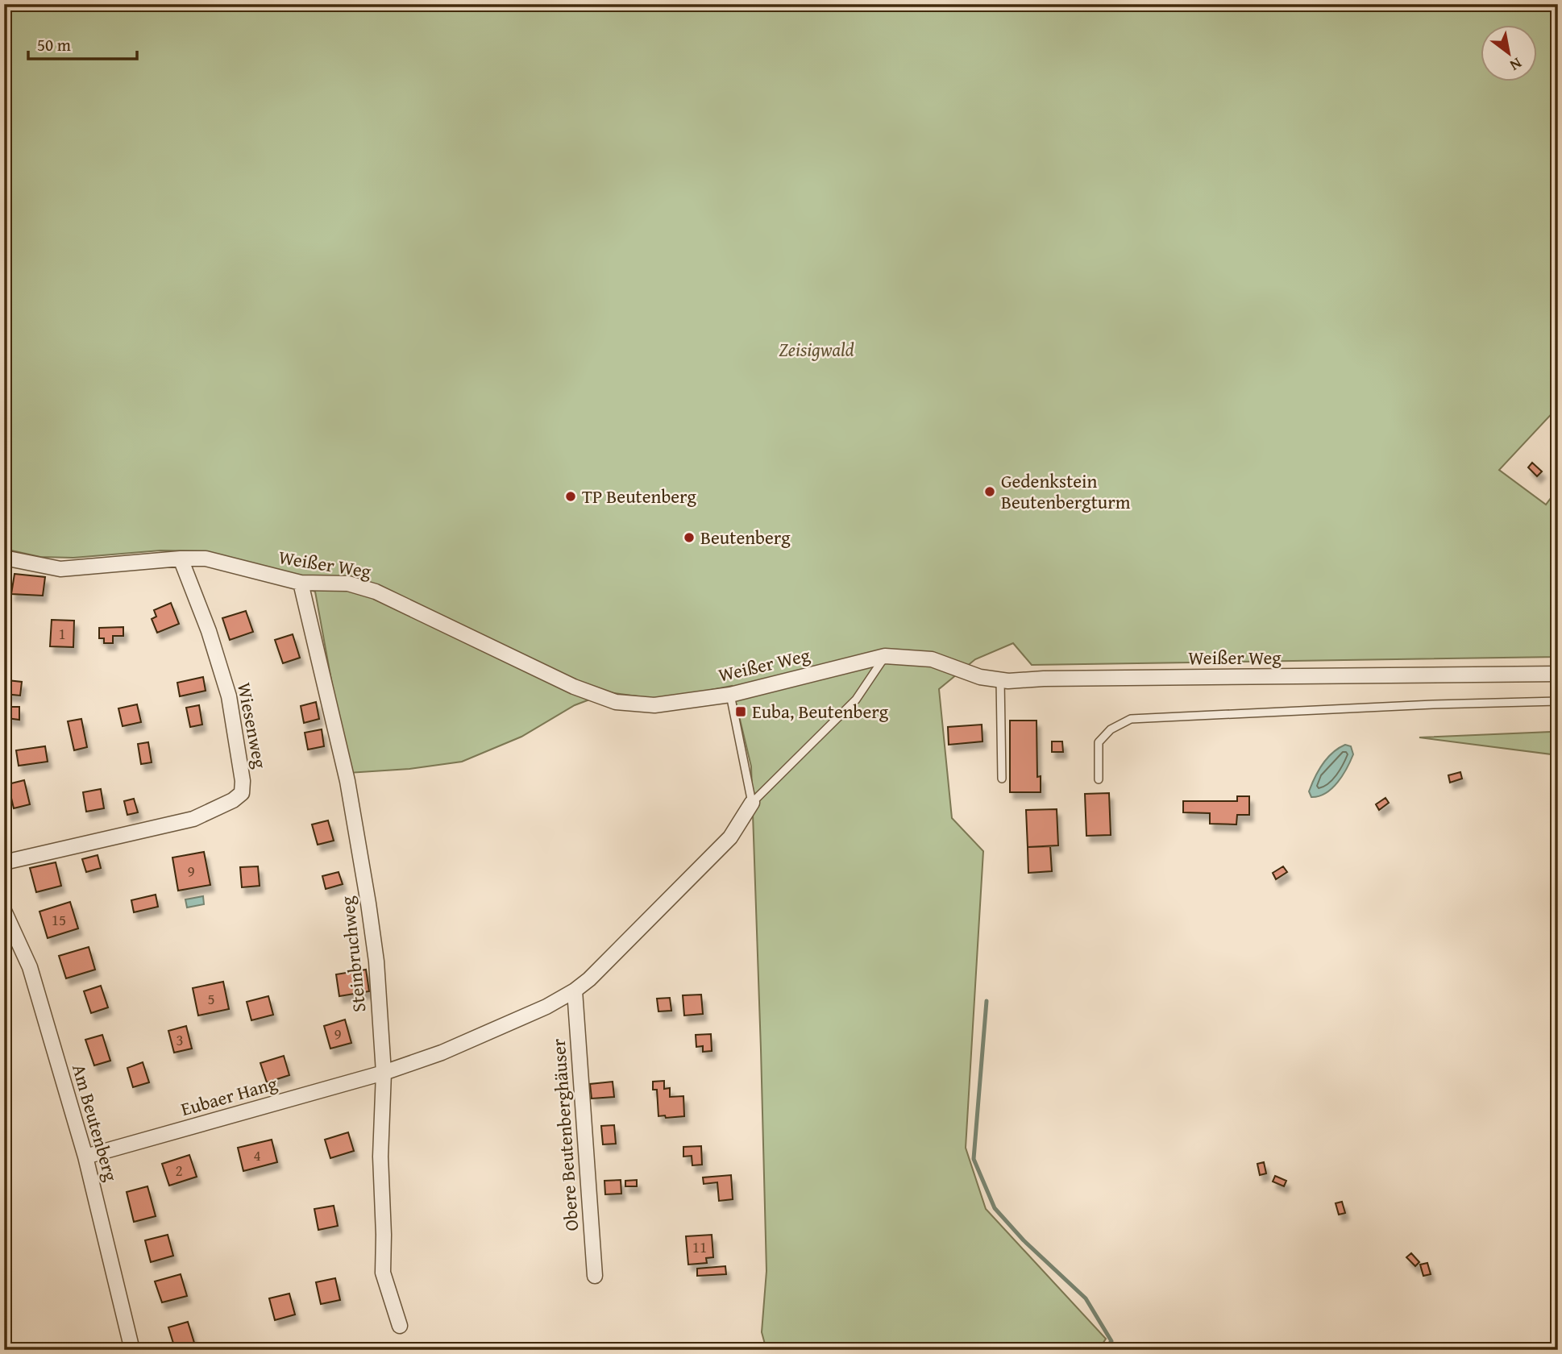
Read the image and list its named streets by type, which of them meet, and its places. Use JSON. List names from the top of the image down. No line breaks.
{"streets":{"street":["Weißer Weg","Wiesenweg","Steinbruchweg","Eubaer Hang","Am Beutenberg","Obere Beutenberghäuser"]},"crossings":[["Weißer Weg","Wiesenweg"],["Weißer Weg","Steinbruchweg"],["Steinbruchweg","Eubaer Hang"],["Eubaer Hang","Am Beutenberg"]],"parks":["Zeisigwald"],"places":{"other":["Gedenkstein Beutenbergturm","TP Beutenberg","Beutenberg"],"transit":["Euba, Beutenberg"]},"house_numbers":["1","9","15","5","9","3","4","2","11"],"scale_bar":"50 m","north":"bottom right"}
